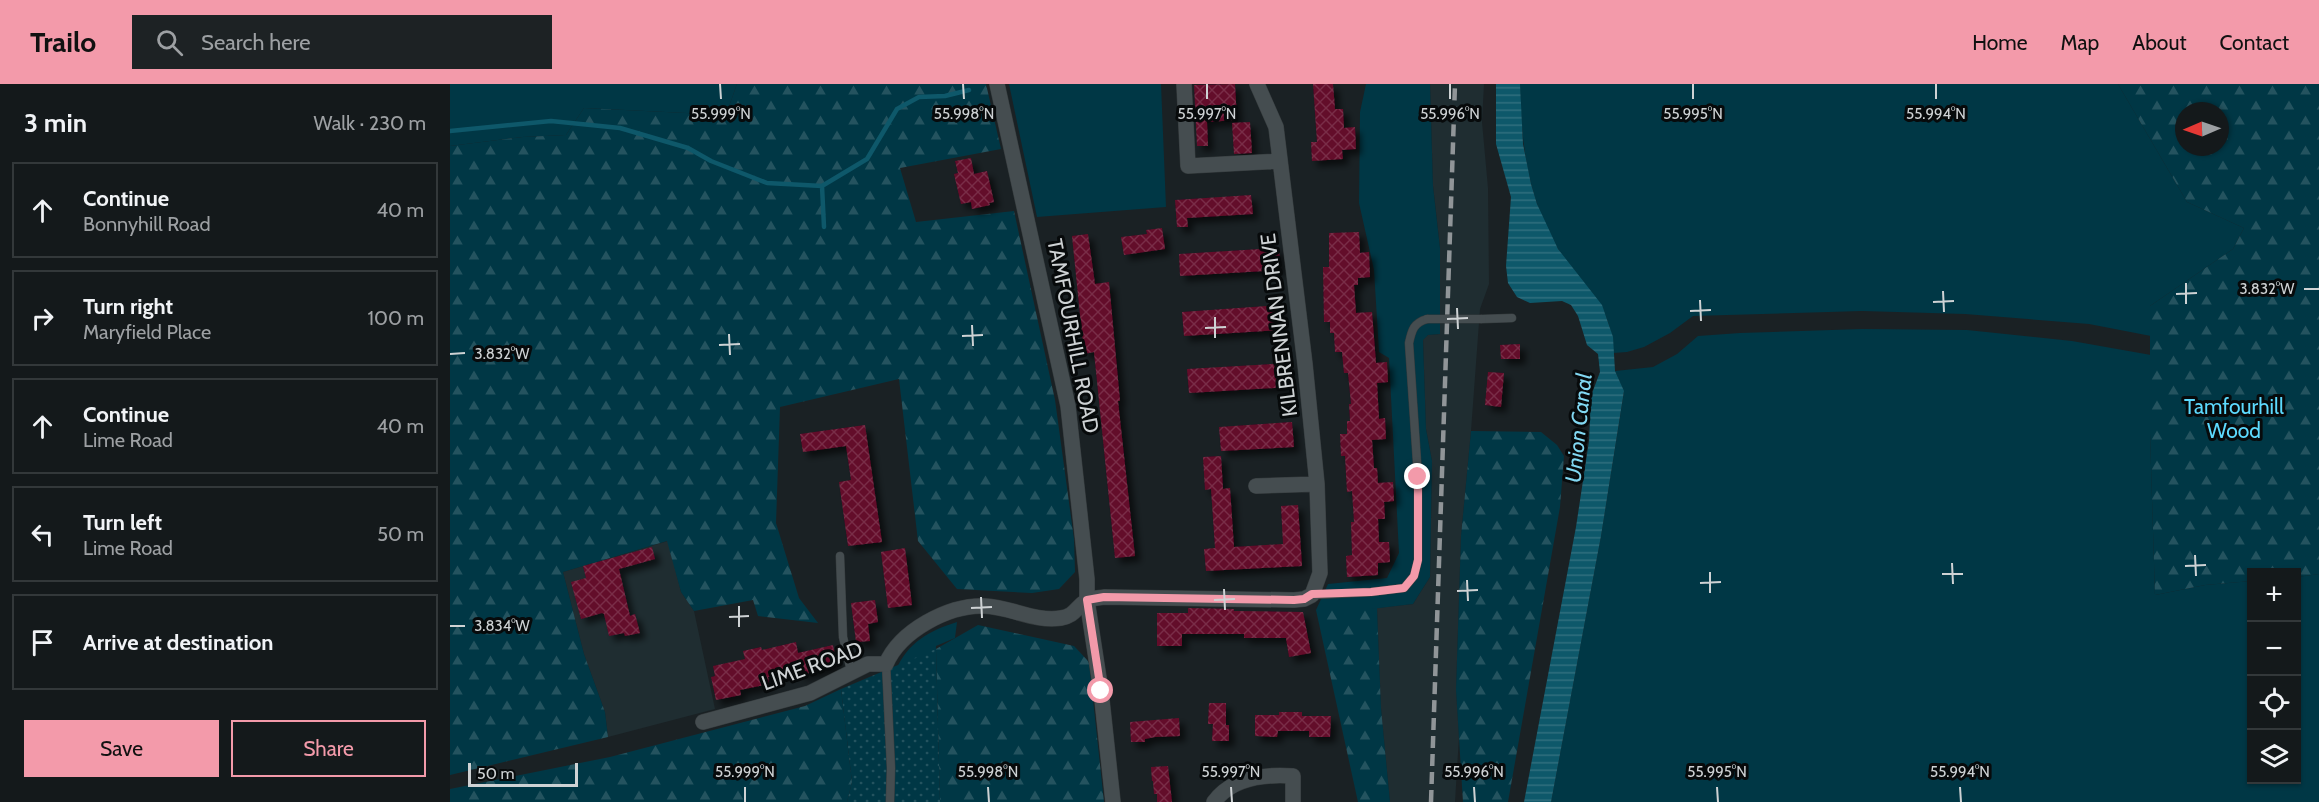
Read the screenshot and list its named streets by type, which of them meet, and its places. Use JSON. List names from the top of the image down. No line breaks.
{"streets":{"street":["KILBRENNAN DRIVE","TAMFOURHILL ROAD","LIME ROAD"]},"crossings":[["TAMFOURHILL ROAD","LIME ROAD"]],"water":["Union Canal"],"parks":["Tamfourhill Wood"],"scale_bar":"50 m","north":"left","page":{"header":"Trailo","search":"Search here","nav":["Home","Map","About","Contact"],"heading":["3 min","Walk · 230 m"],"list":[["Continue","Bonnyhill Road","40 m"],["Turn right","Maryfield Place","100 m"],["Continue","Lime Road","40 m"],["Turn left","Lime Road","50 m"],"Arrive at destination"],"map_buttons":["+","−"],"buttons":["Save","Share"],"scale":"50 m"},"coordinates":["55.999°N","55.998°N","55.997°N","55.996°N","55.995°N","55.994°N","3.832°W","3.834°W"]}
